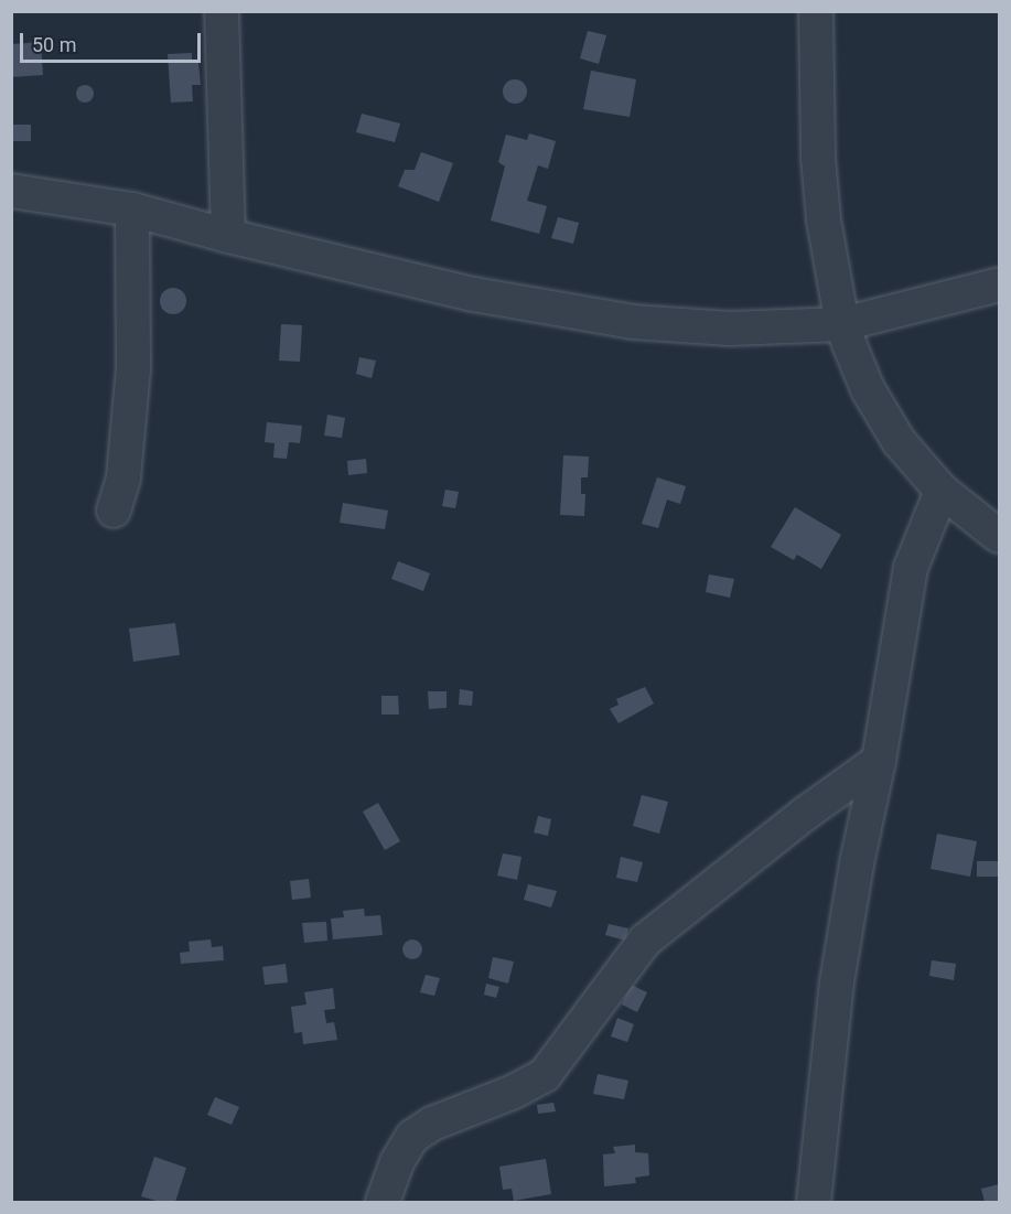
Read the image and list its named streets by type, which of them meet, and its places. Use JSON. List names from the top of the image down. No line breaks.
{"scale_bar":"50 m"}
